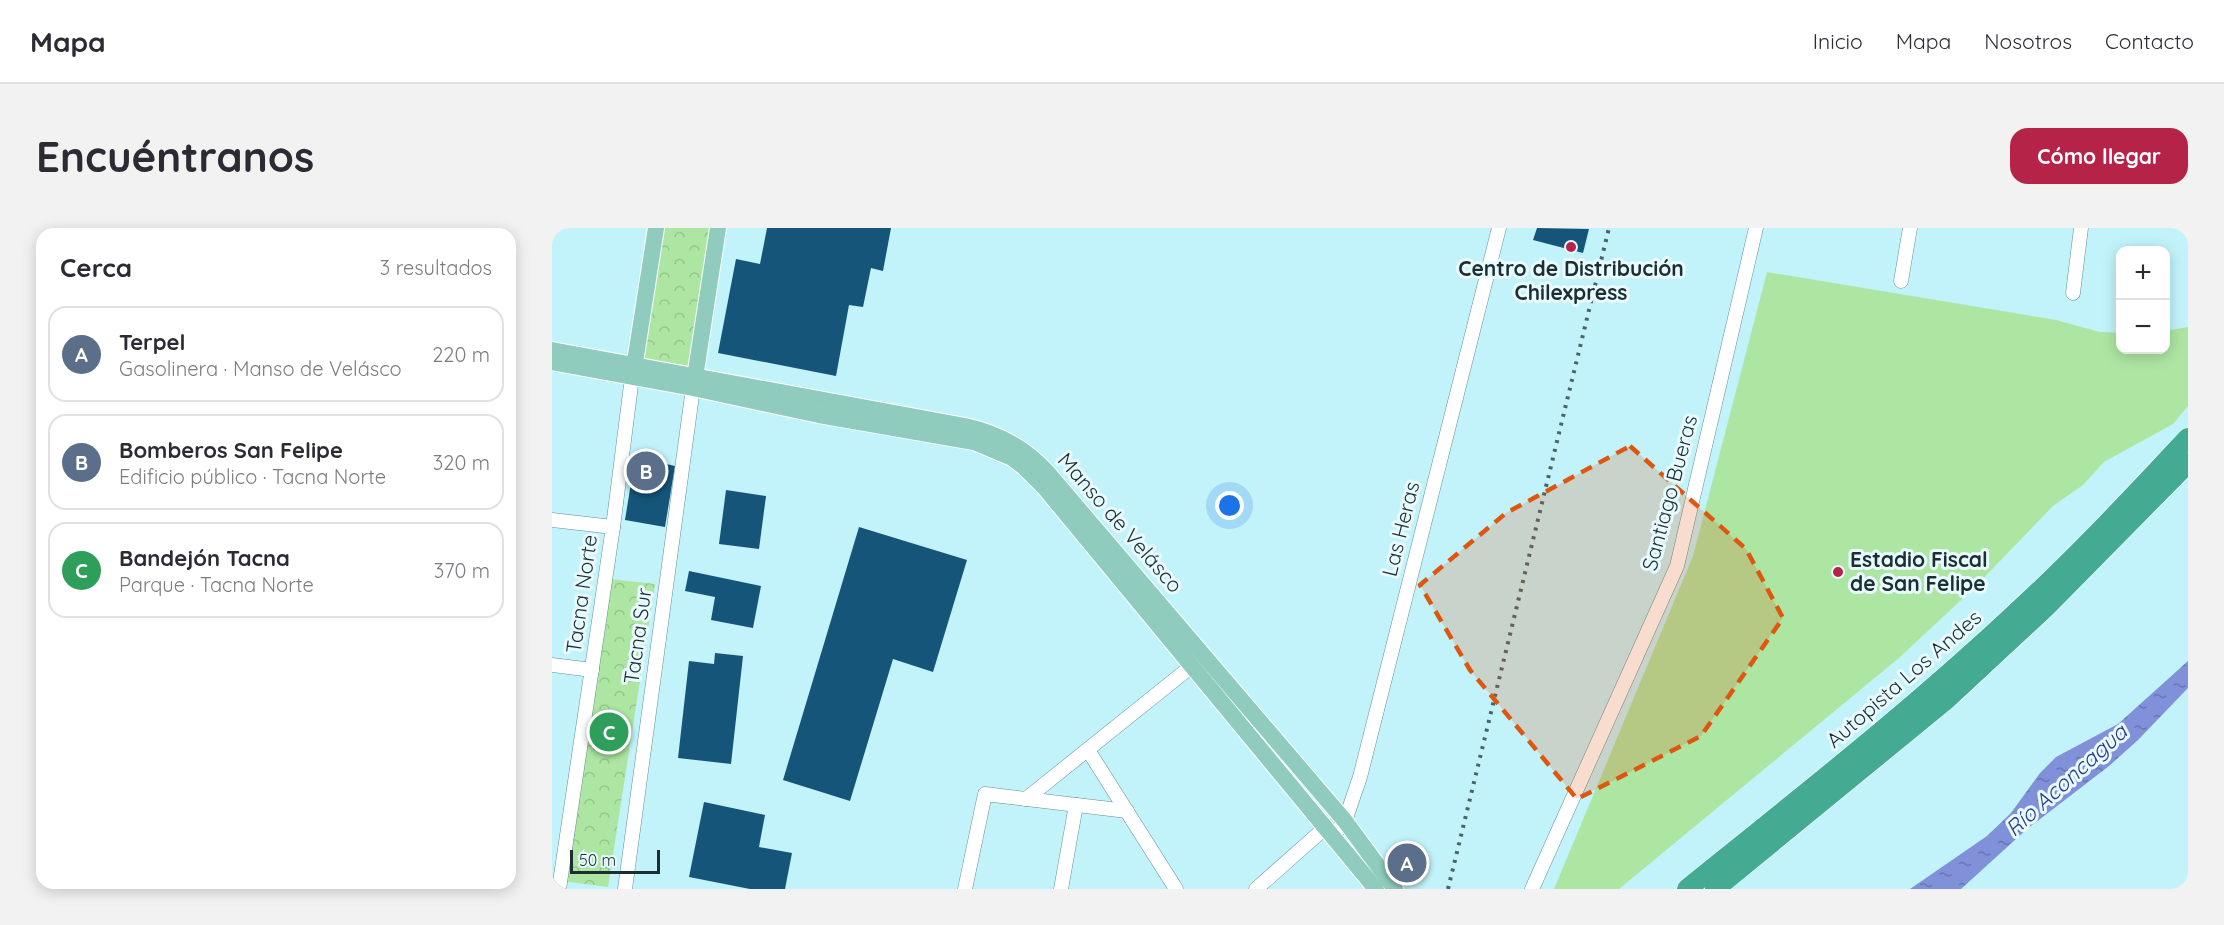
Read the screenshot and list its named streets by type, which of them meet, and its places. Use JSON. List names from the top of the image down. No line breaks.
{"streets":{"highway":["Autopista Los Andes"],"main road":["Manso de Velásco"],"street":["Santiago Bueras","Las Heras","Tacna Norte","Tacna Sur"]},"crossings":[["Manso de Velásco","Las Heras"],["Manso de Velásco","Tacna Sur"]],"water":["Río Aconcagua"],"places":["Centro de Distribución Chilexpress","Estadio Fiscal de San Felipe"],"scale_bar":"50 m","page":{"header":"Mapa","nav":["Inicio","Mapa","Nosotros","Contacto"],"buttons":"Cómo llegar","title":"Encuéntranos","heading":["Cerca","3 resultados"],"map_buttons":["+","−"],"list":[{"mark":"A","name":"Terpel","note":"Gasolinera · Manso de Velásco","value":"220 m"},{"mark":"B","name":"Bomberos San Felipe","note":"Edificio público · Tacna Norte","value":"320 m"},{"mark":"C","name":"Bandejón Tacna","note":"Parque · Tacna Norte","value":"370 m"}],"pins":["B","C","A"],"scale":"50 m"}}
